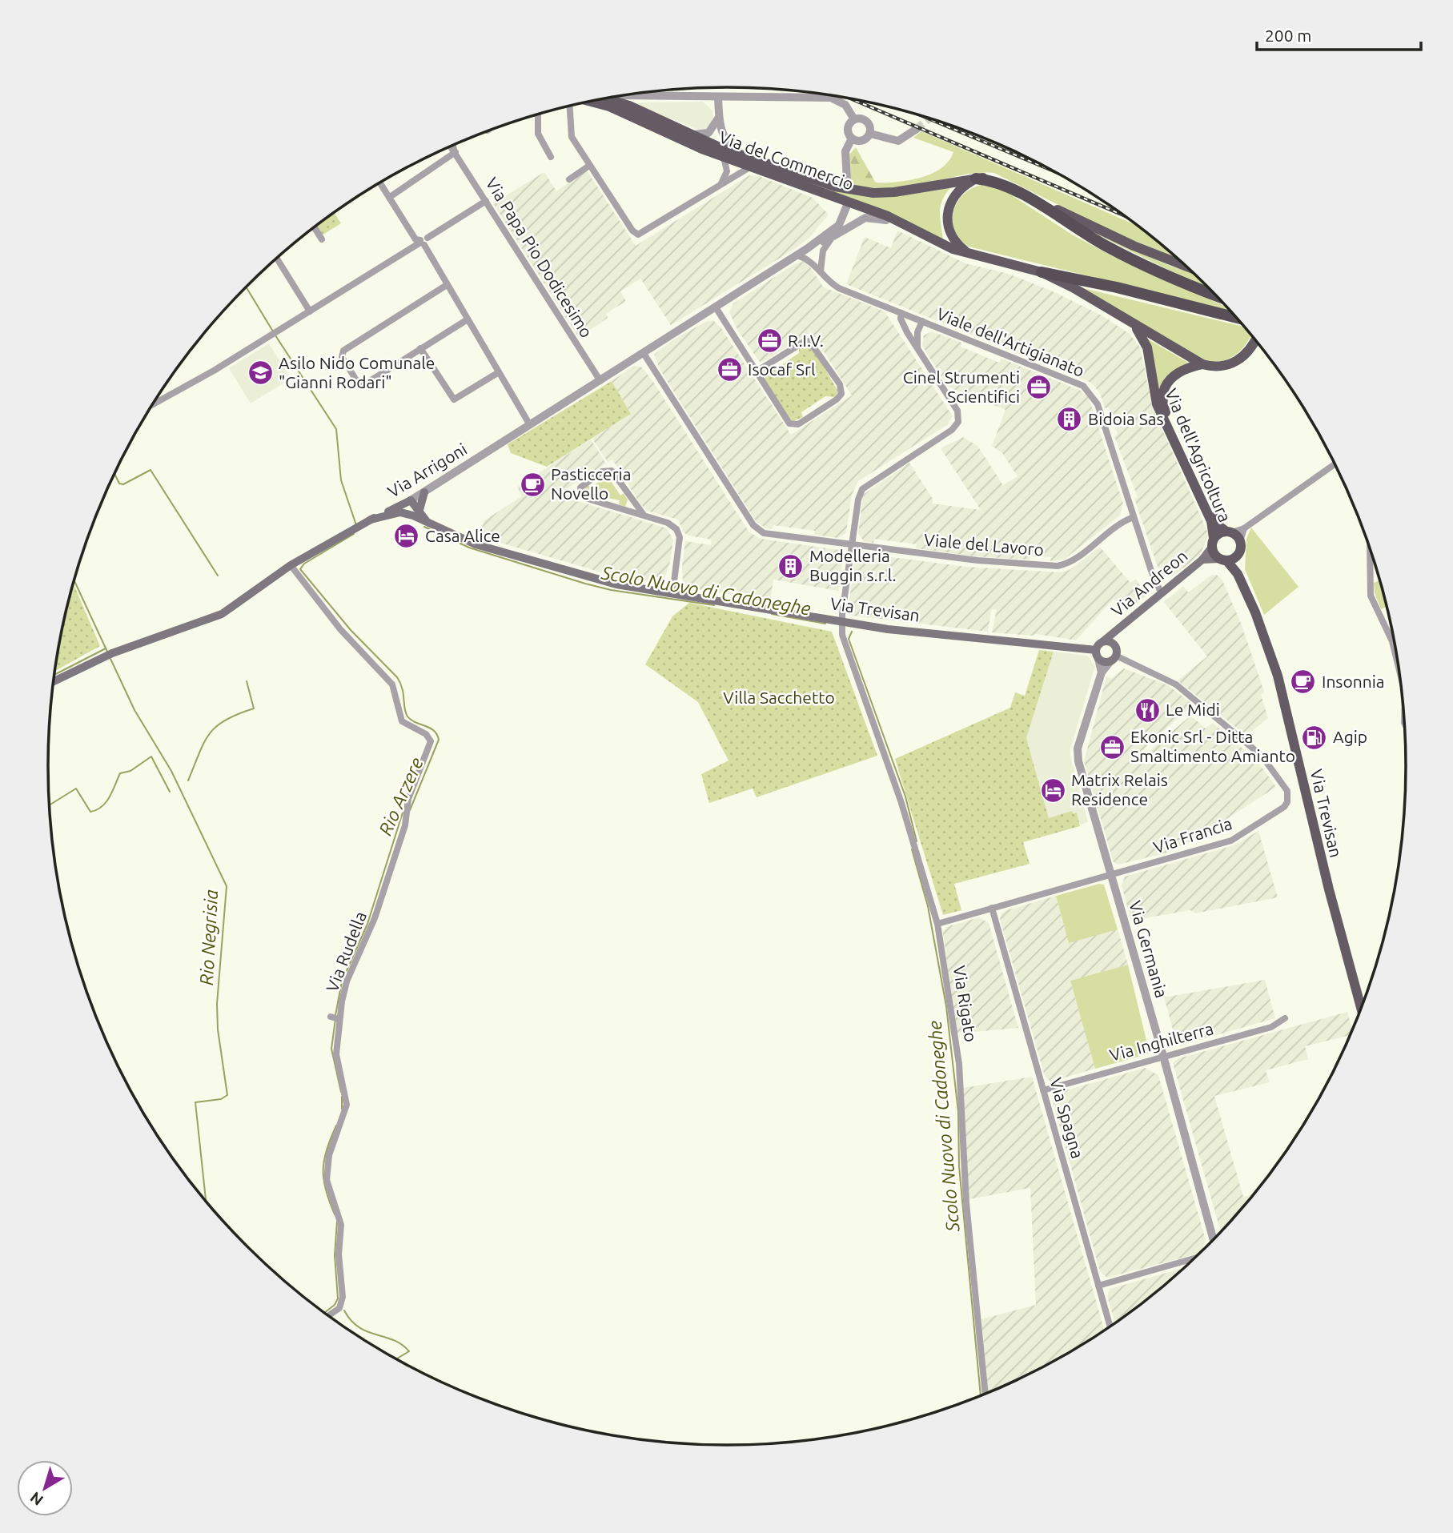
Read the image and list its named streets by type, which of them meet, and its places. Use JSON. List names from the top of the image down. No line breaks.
{"streets":{"highway":["Via del Commercio"],"main road":["Via dell'Agricoltura","Via Arrigoni","Via Andreon","Via Trevisan"],"street":["Via Papa Pio Dodicesimo","Viale dell'Artigianato","Viale del Lavoro","Via Francia","Via Germania","Via Rudella","Via Rigato","Via Inghilterra","Via Spagna"]},"crossings":[["Via del Commercio","Via dell'Agricoltura"],["Via del Commercio","Via Arrigoni"],["Via Papa Pio Dodicesimo","Via Arrigoni"],["Viale dell'Artigianato","Via Arrigoni"],["Viale dell'Artigianato","Viale del Lavoro"],["Viale dell'Artigianato","Via Andreon"],["Via dell'Agricoltura","Via Andreon"],["Via dell'Agricoltura","Via Trevisan"],["Via Arrigoni","Viale del Lavoro"],["Via Arrigoni","Via Trevisan"],["Via Arrigoni","Via Rudella"],["Viale del Lavoro","Via Rigato"],["Via Andreon","Via Trevisan"],["Via Andreon","Via Francia"],["Via Andreon","Via Germania"],["Via Trevisan","Via Francia"],["Via Trevisan","Via Germania"],["Via Trevisan","Via Rigato"],["Via Francia","Via Germania"],["Via Francia","Via Rigato"],["Via Francia","Via Spagna"],["Via Germania","Via Inghilterra"],["Via Inghilterra","Via Spagna"]],"water":["Scolo Nuovo di Cadoneghe","Rio Arzere","Rio Negrisia"],"parks":["Villa Sacchetto"],"places":{"office":["R.I.V.","Isocaf Srl","Cinel Strumenti Scientifici","Ekonic Srl - Ditta Smaltimento Amianto"],"school or university":["Asilo Nido Comunale \"Gianni Rodari\""],"building":["Bidoia Sas","Modelleria Buggin s.r.l."],"cafe":["Pasticceria Novello","Insonnia"],"hotel":["Casa Alice","Matrix Relais Residence"],"restaurant":["Le Midi"],"fuel station":["Agip"]},"scale_bar":"200 m","north":"bottom left"}
